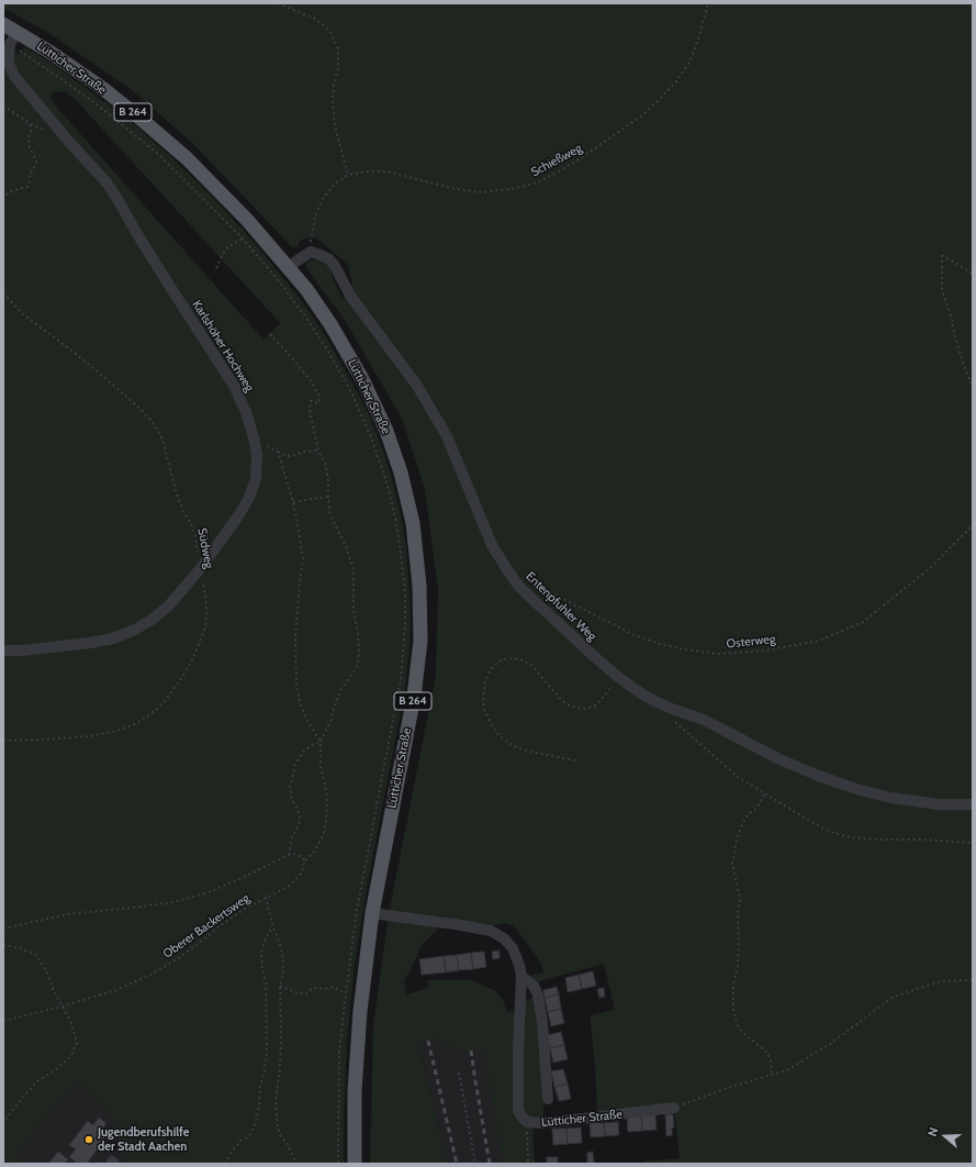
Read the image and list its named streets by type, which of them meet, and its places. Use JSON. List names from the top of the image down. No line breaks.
{"streets":{"main road":["Lütticher Straße","B 264"],"street":["Karlshöher Hochweg","Entenpfuhler Weg"],"path":["Schießweg","Südweg","Osterweg","Oberer Backertsweg"]},"crossings":[["Schießweg","Entenpfuhler Weg"],["Karlshöher Hochweg","Südweg"]],"places":["Jugendberufshilfe der Stadt Aachen"],"north":"left"}
